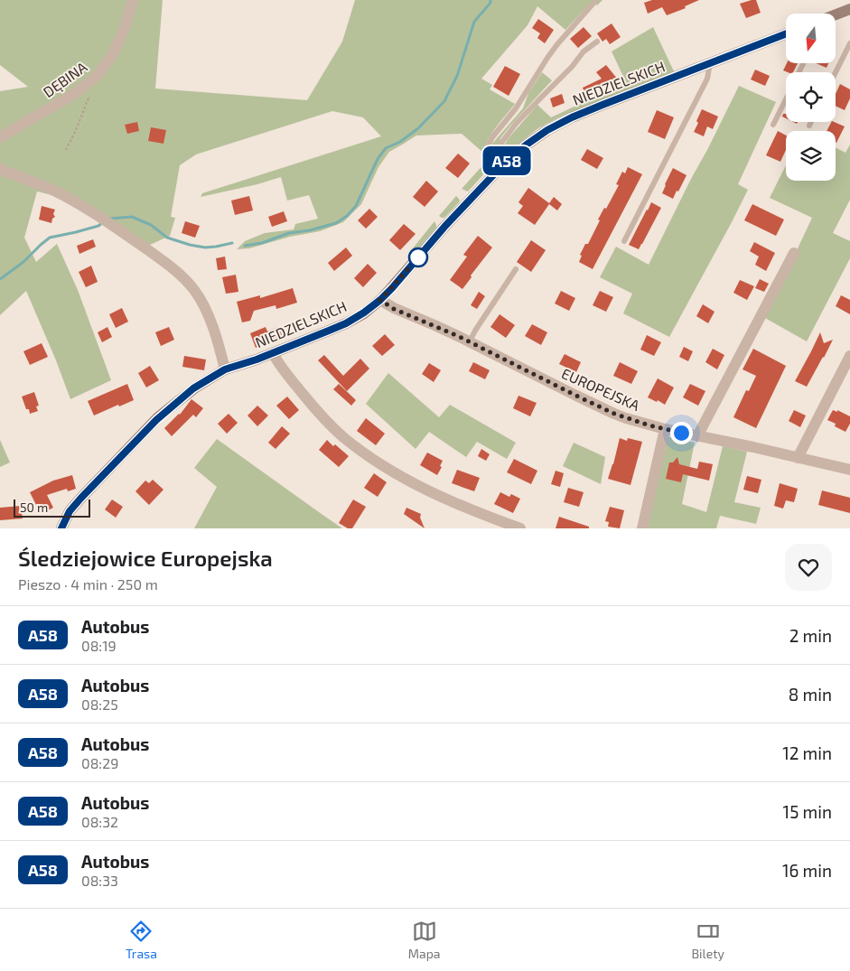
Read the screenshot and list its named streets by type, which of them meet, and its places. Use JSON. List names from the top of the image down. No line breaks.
{"streets":{"street":["DĘBINA","NIEDZIELSKICH","EUROPEJSKA"]},"crossings":[["NIEDZIELSKICH","EUROPEJSKA"]],"lines":["bus line A58"],"scale_bar":"50 m","north":"bottom","page":{"on_map":"A58","scale":"50 m","heading":["Śledziejowice Europejska","Pieszo · 4 min · 250 m"],"list":[{"mark":"A58","name":"Autobus","note":"08:19","value":"2 min"},{"mark":"A58","name":"Autobus","note":"08:25","value":"8 min"},{"mark":"A58","name":"Autobus","note":"08:29","value":"12 min"},{"mark":"A58","name":"Autobus","note":"08:32","value":"15 min"},{"mark":"A58","name":"Autobus","note":"08:33","value":"16 min"}],"tabs":["Trasa","Mapa","Bilety"]}}
